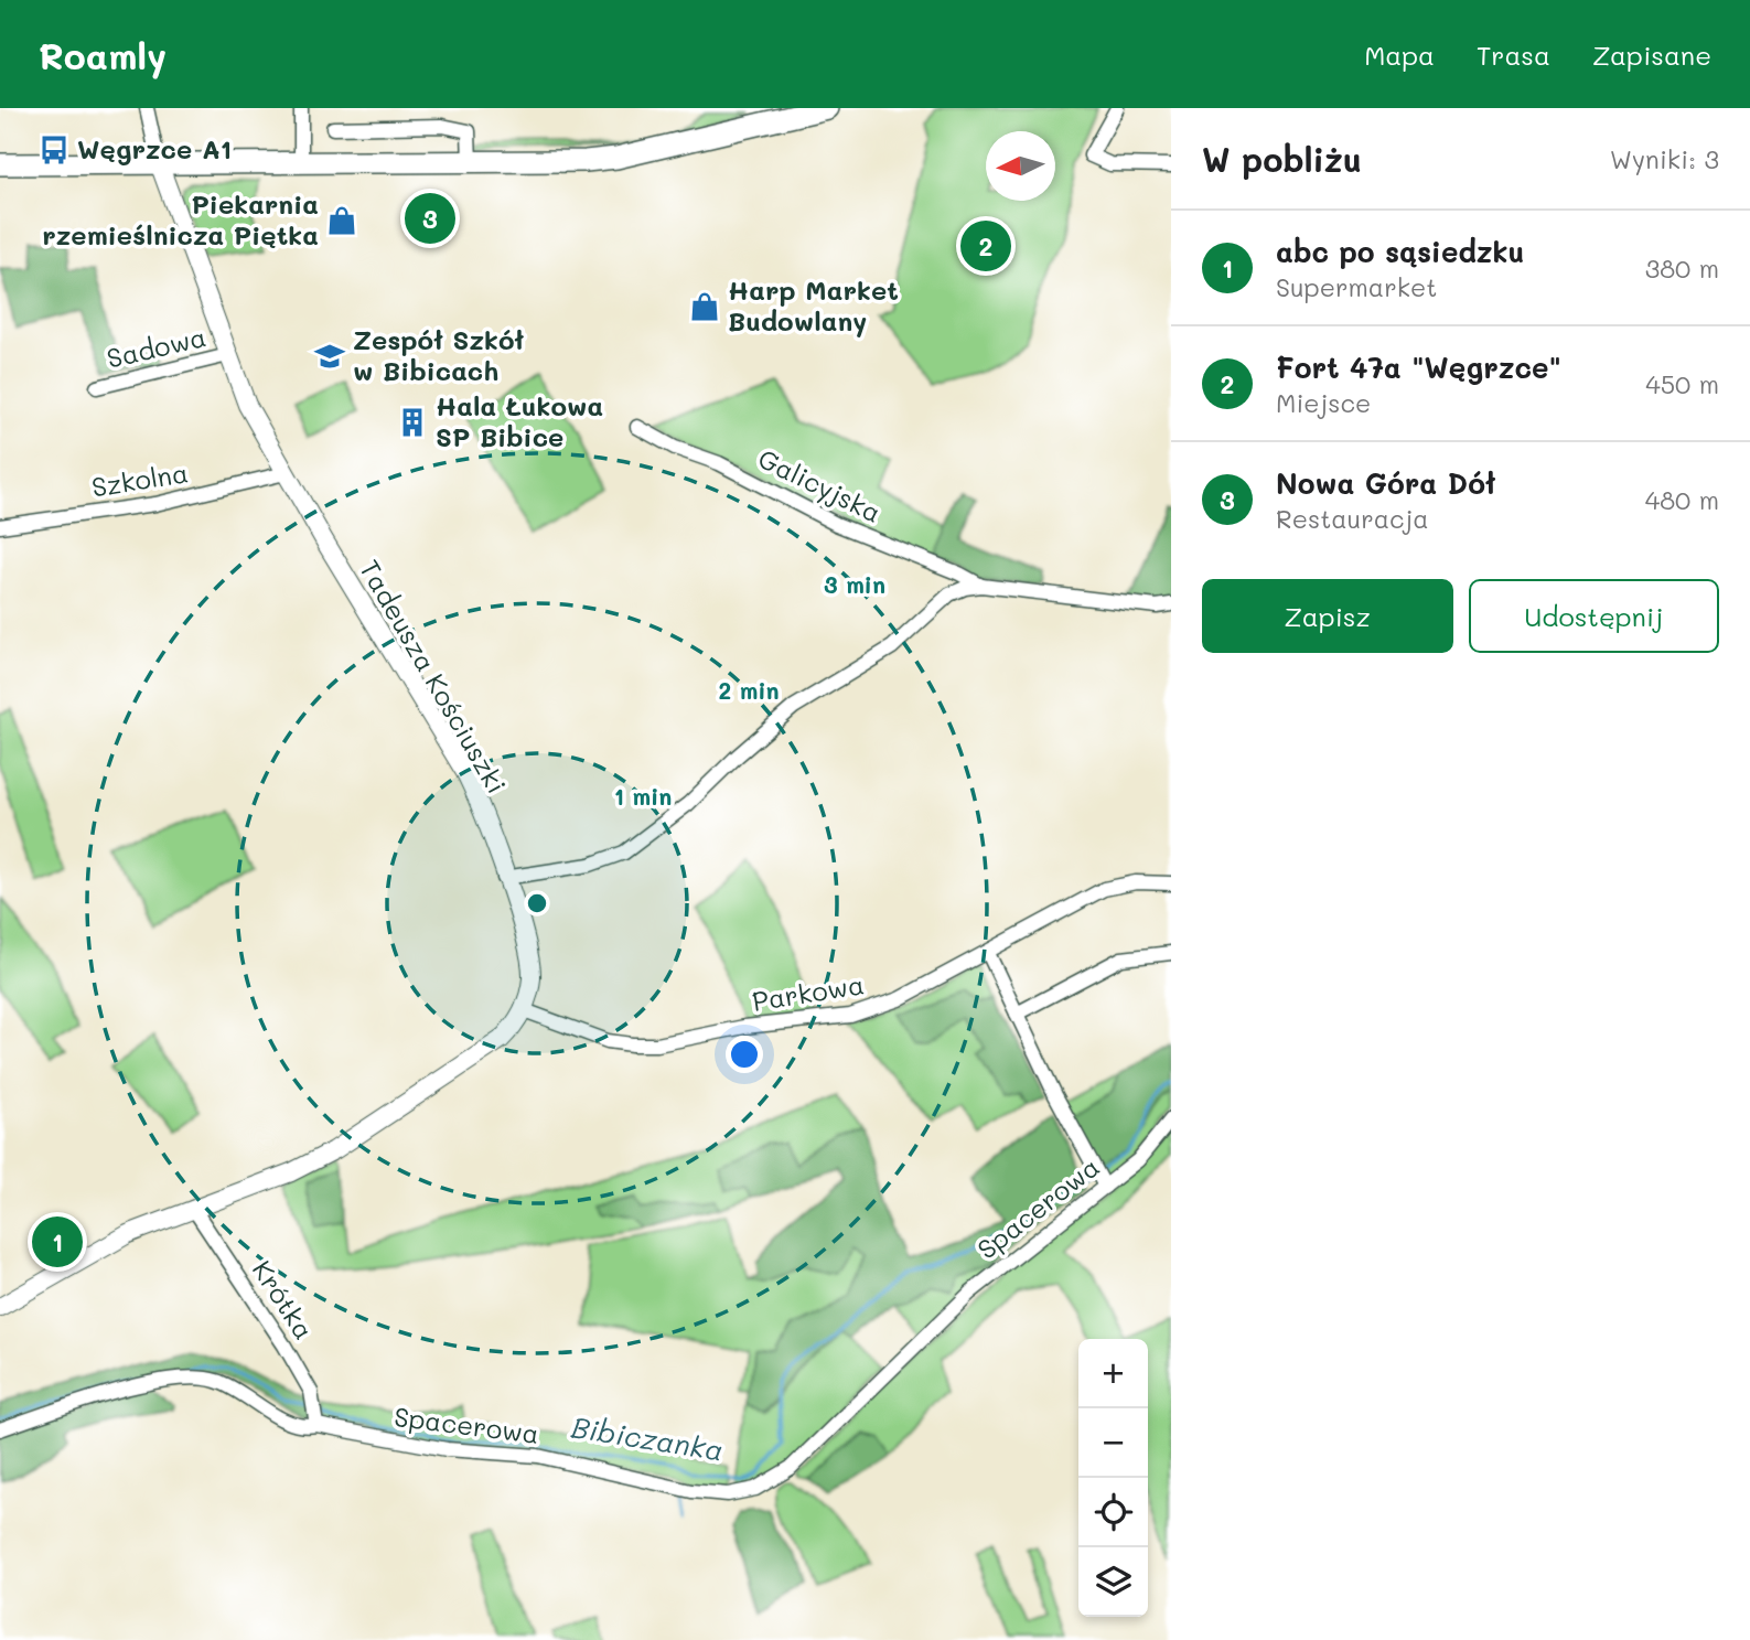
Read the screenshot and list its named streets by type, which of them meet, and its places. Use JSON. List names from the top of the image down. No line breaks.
{"streets":{"street":["Sadowa","Szkolna","Galicyjska","Tadeusza Kościuszki","Parkowa","Spacerowa","Krótka"]},"crossings":[["Sadowa","Tadeusza Kościuszki"],["Szkolna","Tadeusza Kościuszki"],["Galicyjska","Tadeusza Kościuszki"],["Tadeusza Kościuszki","Parkowa"],["Tadeusza Kościuszki","Krótka"],["Spacerowa","Krótka"]],"water":["Bibiczanka"],"places":{"bus stop":["Węgrzce A1"],"shop":["Piekarnia rzemieślnicza Piętka","Harp Market Budowlany"],"school or university":["Zespół Szkół w Bibicach"],"building":["Hala Łukowa SP Bibice"]},"north":"left","page":{"header":"Roamly","nav":["Mapa","Trasa","Zapisane"],"heading":["W pobliżu","Wyniki: 3"],"pins":["3","2","1"],"list":[{"mark":"1","name":"abc po sąsiedzku","note":"Supermarket","value":"380 m"},{"mark":"2","name":"Fort 47a \"Węgrzce\"","note":"Miejsce","value":"450 m"},{"mark":"3","name":"Nowa Góra Dół","note":"Restauracja","value":"480 m"}],"buttons":["Zapisz","Udostępnij"],"map_buttons":["+","−"]},"rings":["3 min","2 min","1 min"]}
